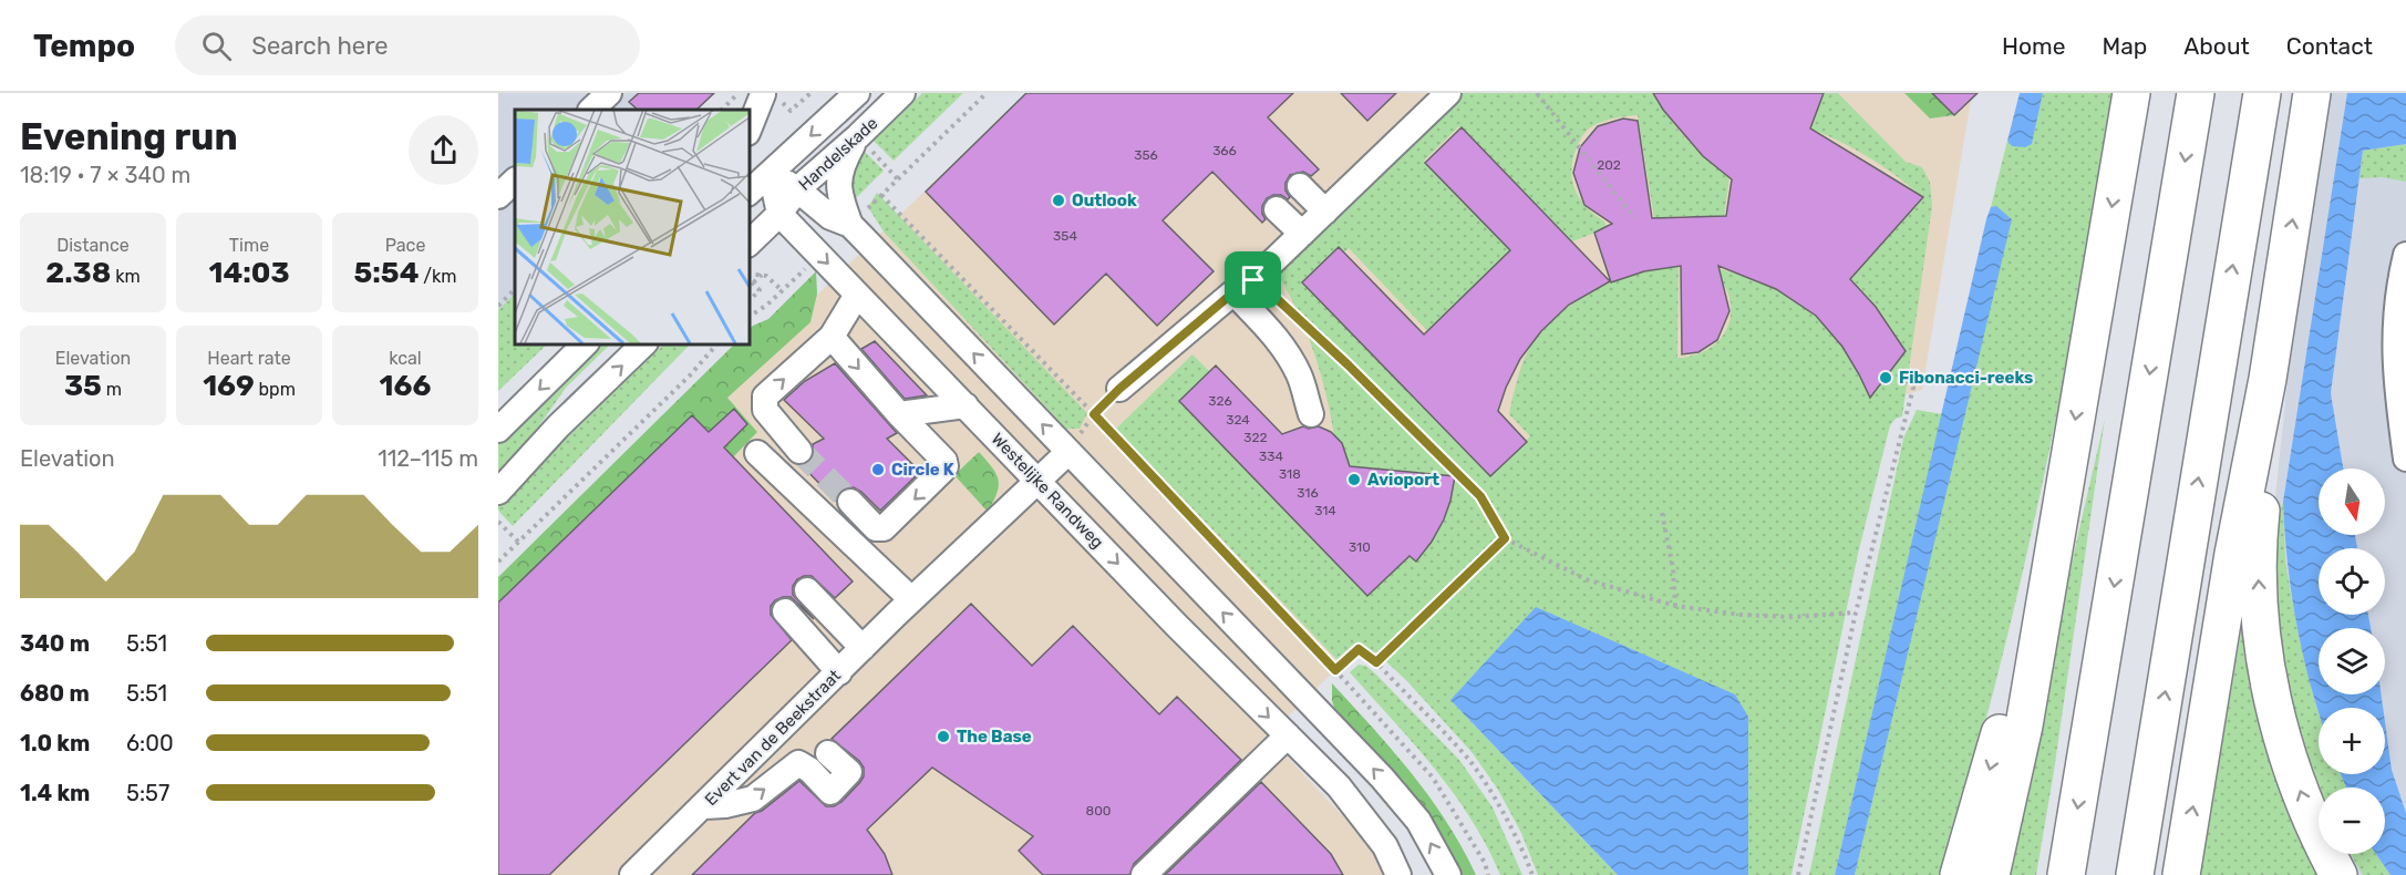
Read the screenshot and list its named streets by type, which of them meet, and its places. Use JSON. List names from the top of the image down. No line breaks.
{"streets":{"street":["Handelskade","Westelijke Randweg","Evert van de Beekstraat"]},"crossings":[["Handelskade","Westelijke Randweg"],["Westelijke Randweg","Evert van de Beekstraat"]],"places":["Outlook","Fibonacci-reeks","Circle K","Avioport","The Base"],"house_numbers":["366","356","202","354","326","324","322","334","318","316","314","310","800"],"north":"bottom","page":{"header":"Tempo","search":"Search here","nav":["Home","Map","About","Contact"],"heading":["Evening run","18:19 · 7 × 340 m"],"stats":[["Distance","2.38 km"],["Time","14:03"],["Pace","5:54 /km"],["Elevation","35 m"],["Heart rate","169 bpm"],["kcal","166"]],"chart":["Elevation","112–115 m"],"map_buttons":["+","−"],"list":[{"name":"340 m","note":"5:51"},{"name":"680 m","note":"5:51"},{"name":"1.0 km","note":"6:00"},{"name":"1.4 km","note":"5:57"}]}}
